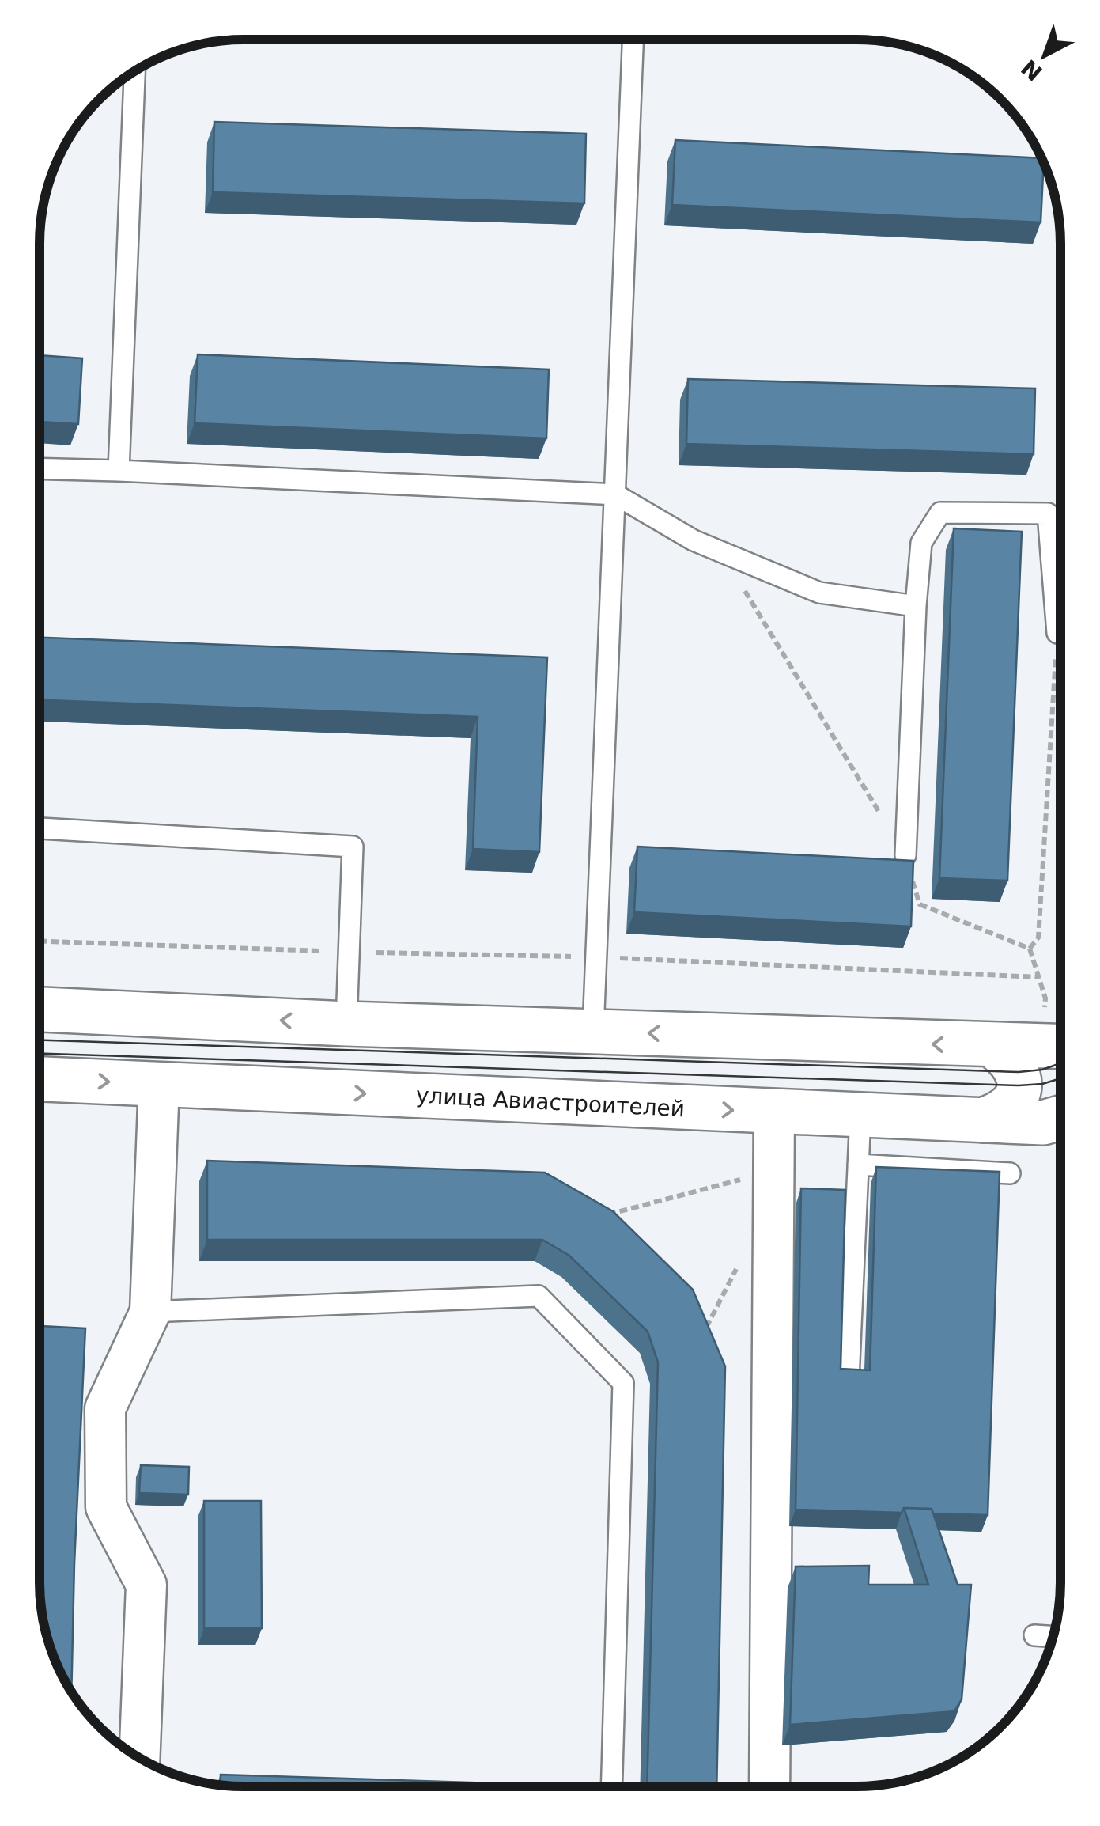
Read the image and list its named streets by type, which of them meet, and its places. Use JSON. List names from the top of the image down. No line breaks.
{"streets":{"main road":["улица Авиастроителей"]},"north":"bottom left"}
